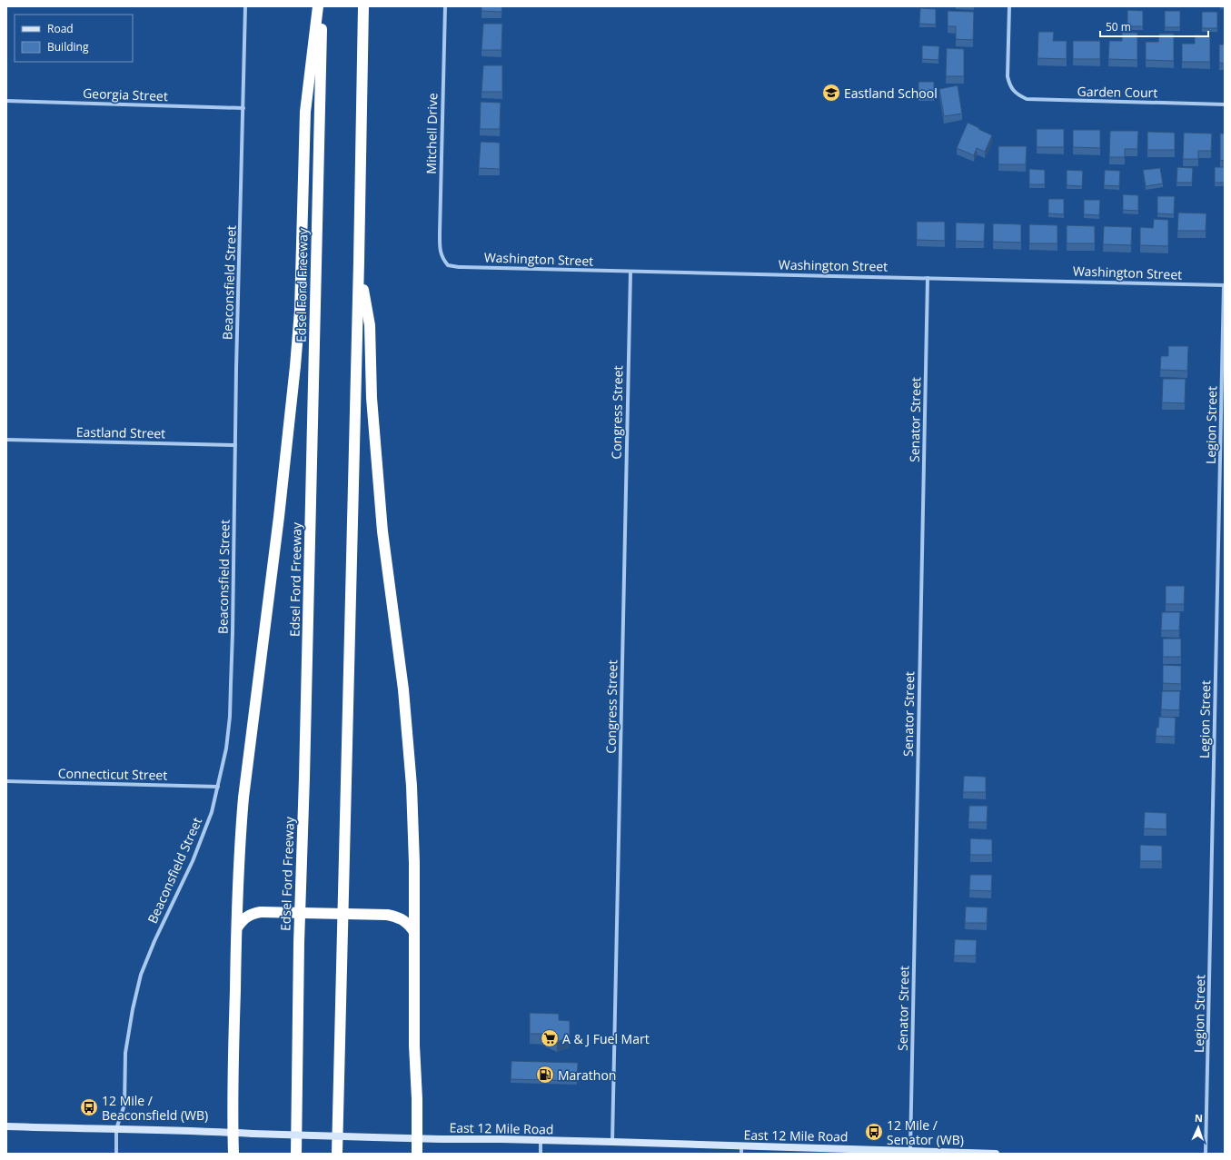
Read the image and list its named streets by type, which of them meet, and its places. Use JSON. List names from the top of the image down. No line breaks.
{"streets":{"highway":["Edsel Ford Freeway"],"main road":["East 12 Mile Road"],"street":["Garden Court","Georgia Street","Mitchell Drive","Washington Street","Beaconsfield Street","Congress Street","Senator Street","Legion Street","Eastland Street","Connecticut Street"]},"crossings":[["Georgia Street","Beaconsfield Street"],["Mitchell Drive","Washington Street"],["Washington Street","Congress Street"],["Washington Street","Senator Street"],["Washington Street","Legion Street"],["Beaconsfield Street","Eastland Street"],["Beaconsfield Street","Connecticut Street"],["Beaconsfield Street","East 12 Mile Road"],["Congress Street","East 12 Mile Road"],["Senator Street","East 12 Mile Road"]],"places":{"school or university":["Eastland School"],"supermarket":["A & J Fuel Mart"],"fuel station":["Marathon"],"bus stop":["12 Mile / Beaconsfield (WB)","12 Mile / Senator (WB)"]},"legend":["Road","Building"],"scale_bar":"50 m","north":"top"}
